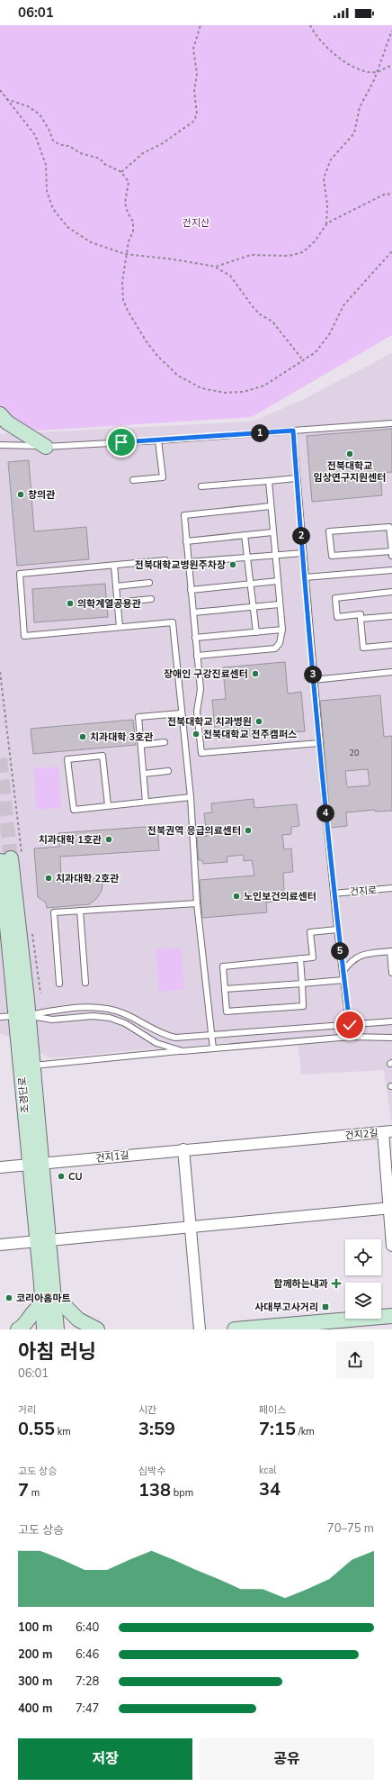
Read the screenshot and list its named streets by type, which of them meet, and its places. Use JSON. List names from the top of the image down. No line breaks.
{"streets":{"street":["조경단로","건지2길","건지1길"],"lane":["건지로"]},"crossings":[["조경단로","건지1길"],["건지2길","건지1길"]],"parks":["건지산"],"places":{"other":["전북대학교 임상연구지원센터","창의관","전북대학교병원주차장","의학계열공용관","장애인 구강진료센터","전북대학교 치과병원","전북대학교 전주캠퍼스","치과대학 3호관","전북권역 응급의료센터","치과대학 1호관","치과대학 2호관","노인보건의료센터","CU","코리아홈마트"],"health":["함께하는내과"],"transit":["사대부고사거리"]},"house_numbers":["20"],"page":{"status":"06:01","pins":["1","2","3","4","5"],"heading":["아침 러닝","06:01"],"stats":[["거리","0.55 km"],["시간","3:59"],["페이스","7:15 /km"],["고도 상승","7 m"],["심박수","138 bpm"],["kcal","34"]],"chart":["고도 상승","70–75 m"],"list":[{"name":"100 m","note":"6:40"},{"name":"200 m","note":"6:46"},{"name":"300 m","note":"7:28"},{"name":"400 m","note":"7:47"}],"buttons":["저장","공유"]}}
